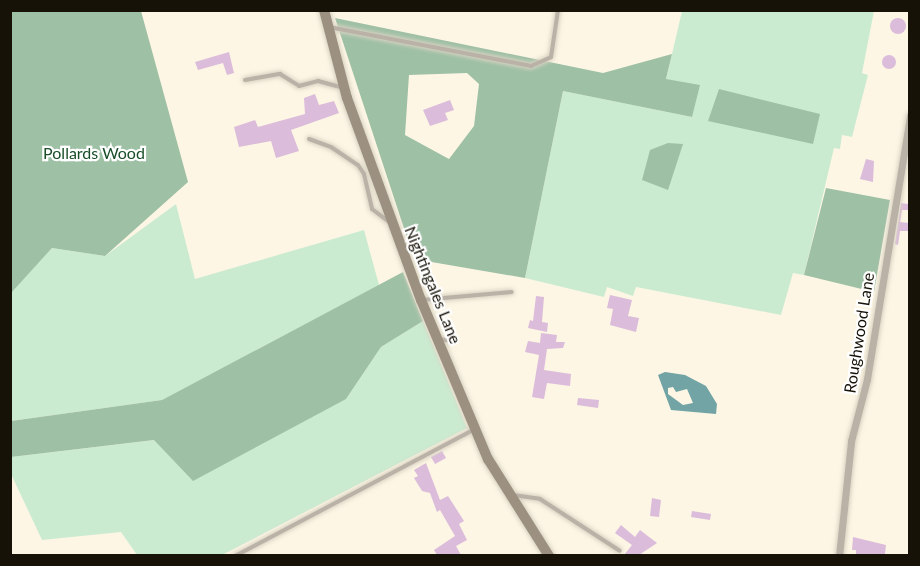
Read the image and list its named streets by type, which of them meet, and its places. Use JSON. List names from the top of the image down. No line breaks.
{"streets":{"main road":["Nightingales Lane"],"street":["Roughwood Lane"]},"parks":["Pollards Wood"]}
